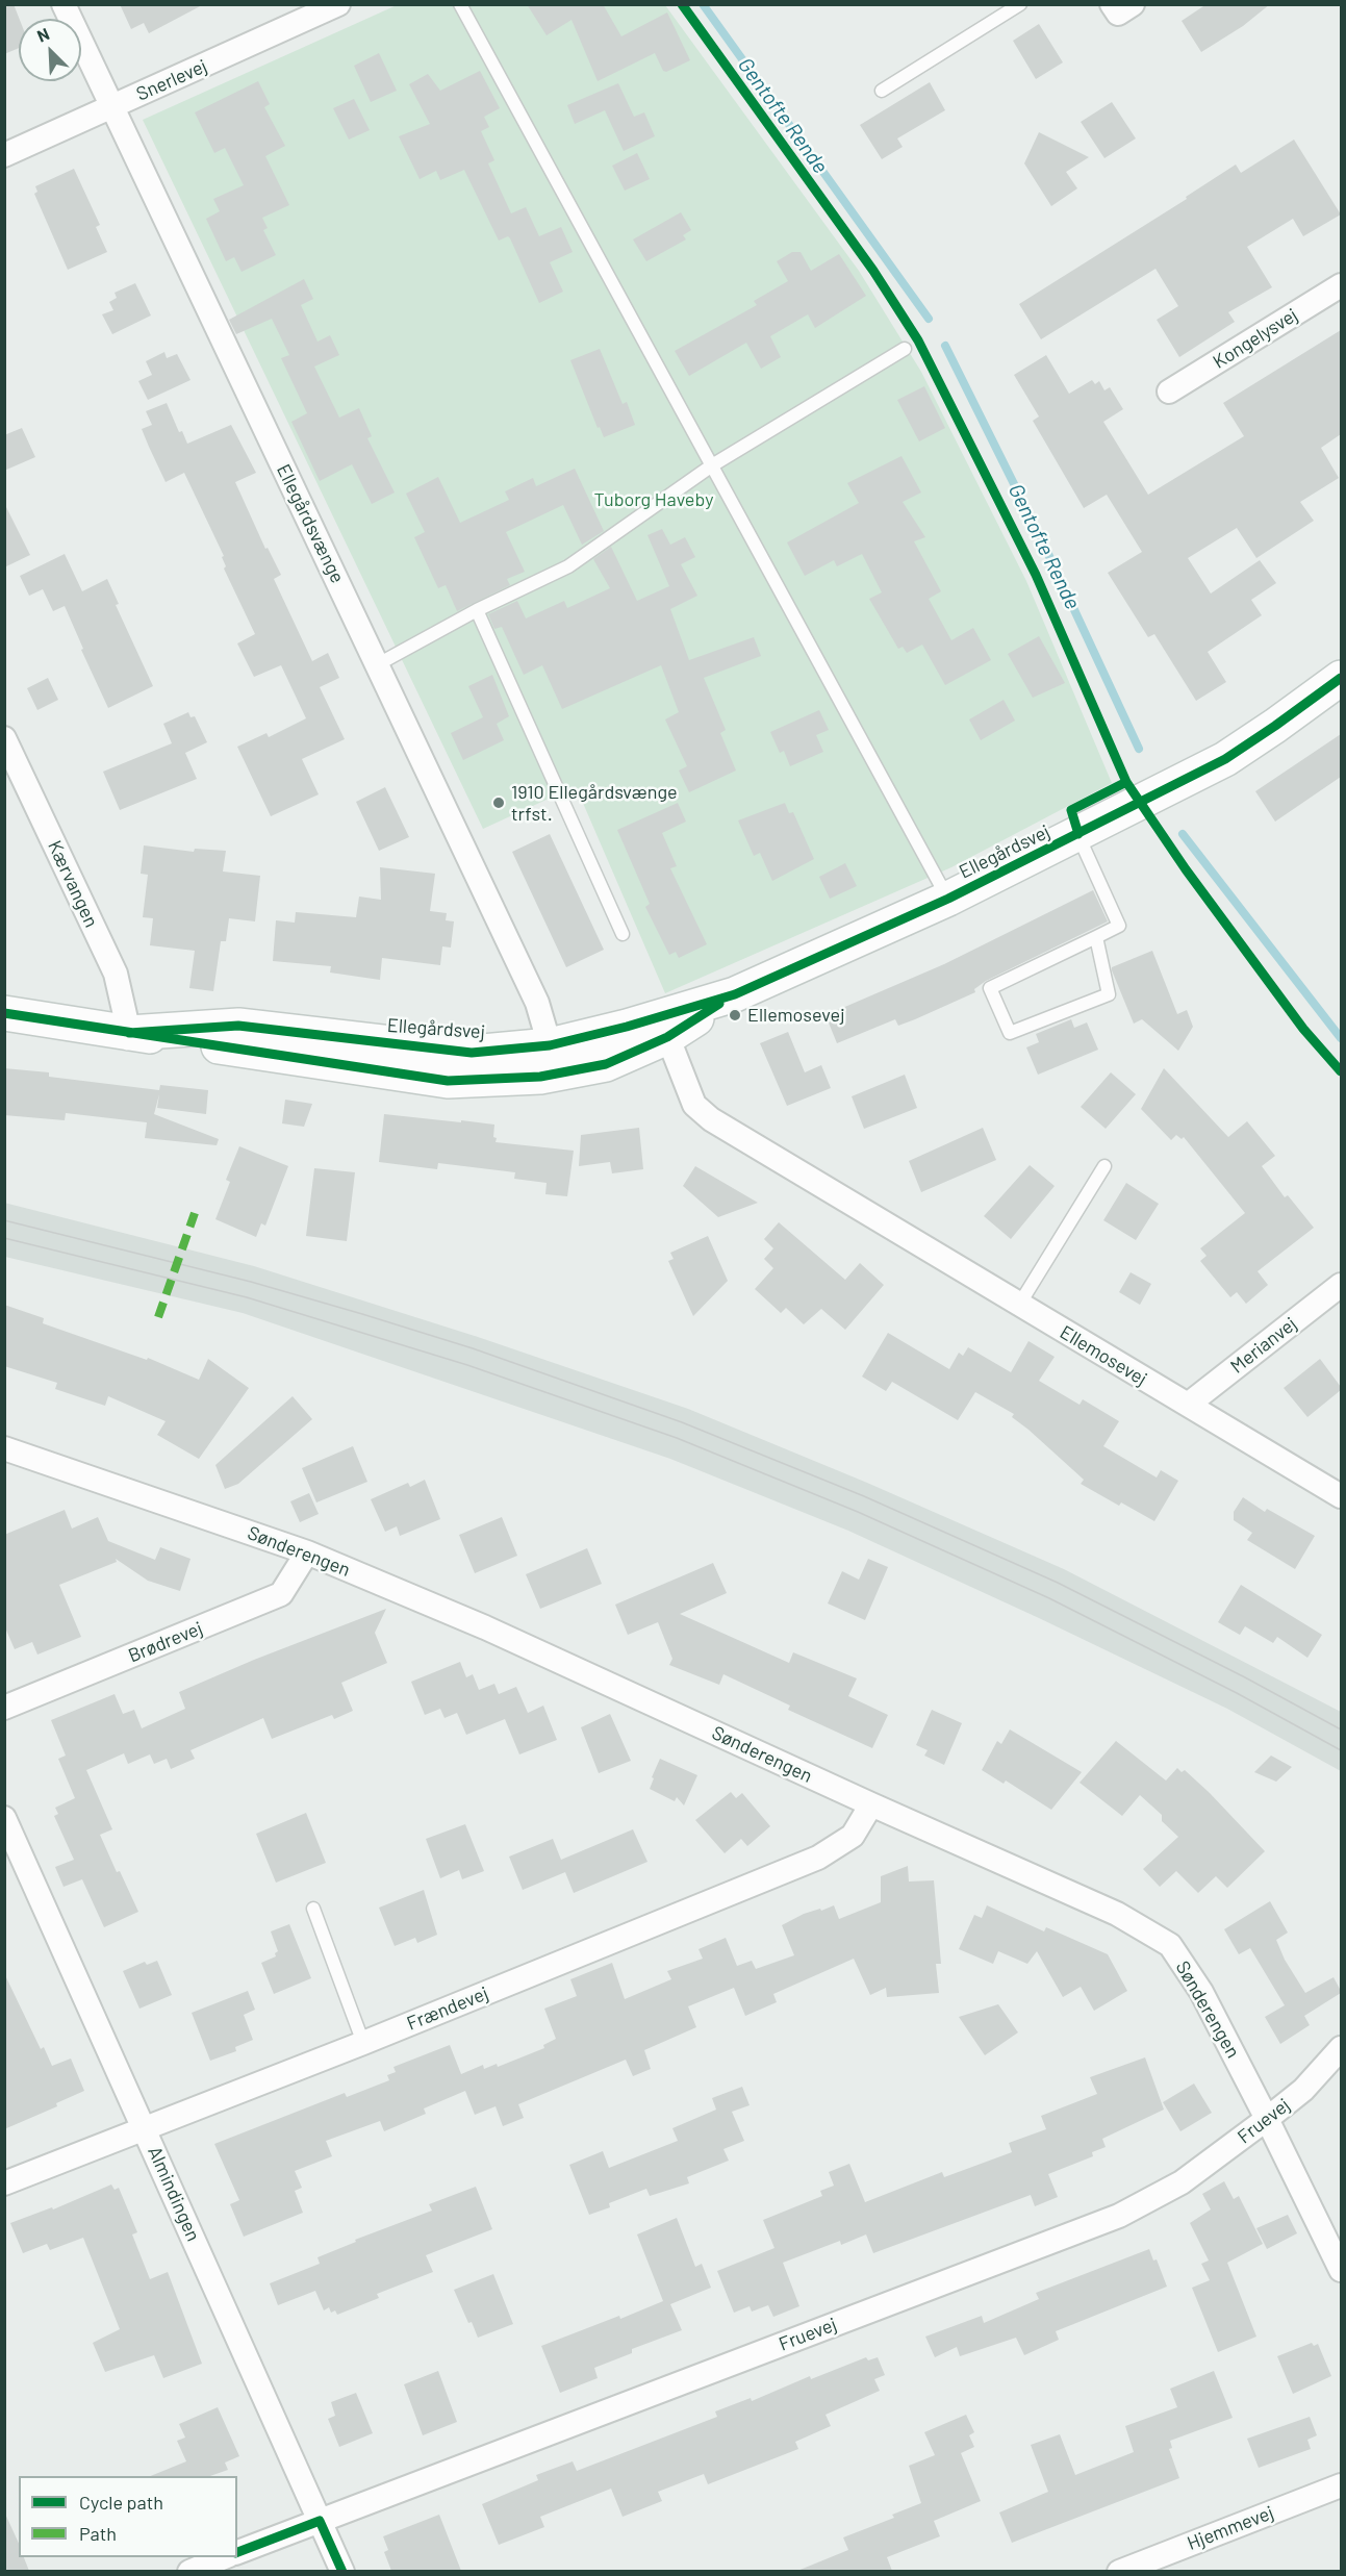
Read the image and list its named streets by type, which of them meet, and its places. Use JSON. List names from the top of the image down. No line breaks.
{"streets":{"street":["Snerlevej","Kongelysvej","Ellegårdsvænge","Ellegårdsvej","Kærvangen","Merianvej","Ellemosevej","Sønderengen","Brødrevej","Frændevej","Fruevej","Almindingen","Hjemmevej"]},"crossings":[["Snerlevej","Ellegårdsvænge"],["Ellegårdsvænge","Ellegårdsvej"],["Ellegårdsvej","Kærvangen"],["Ellegårdsvej","Ellemosevej"],["Merianvej","Ellemosevej"],["Sønderengen","Brødrevej"],["Sønderengen","Frændevej"],["Sønderengen","Fruevej"],["Frændevej","Almindingen"],["Fruevej","Almindingen"]],"water":["Gentofte Rende"],"parks":["Tuborg Haveby"],"places":["1910 Ellegårdsvænge trfst.","Ellemosevej"],"legend":["Cycle path","Path"],"north":"top left"}
